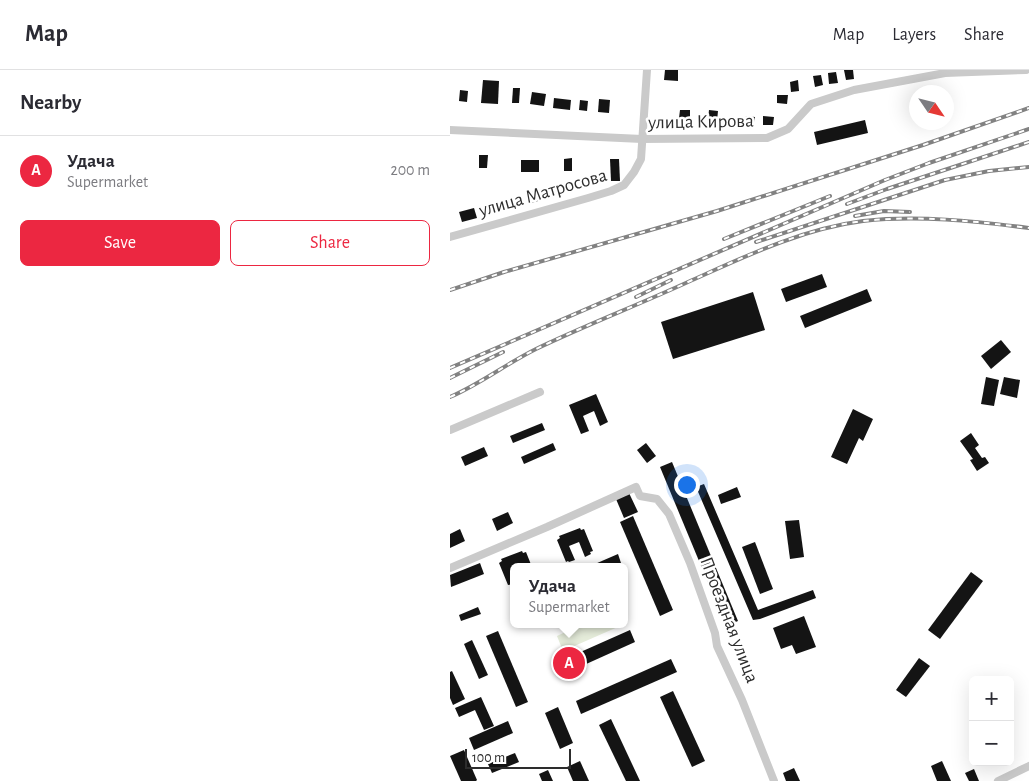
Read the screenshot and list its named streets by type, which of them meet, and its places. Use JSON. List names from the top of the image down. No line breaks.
{"streets":{"street":["улица Кирова","улица Матросова","Проездная улица"]},"crossings":[["улица Кирова","улица Матросова"]],"scale_bar":"100 m","north":"bottom right","page":{"header":"Map","nav":["Map","Layers","Share"],"heading":"Nearby","list":[{"mark":"A","name":"Удача","note":"Supermarket","value":"200 m"}],"buttons":["Save","Share"],"popup":["Удача","Supermarket"],"pins":"A","map_buttons":["+","−"],"scale":"100 m"}}
